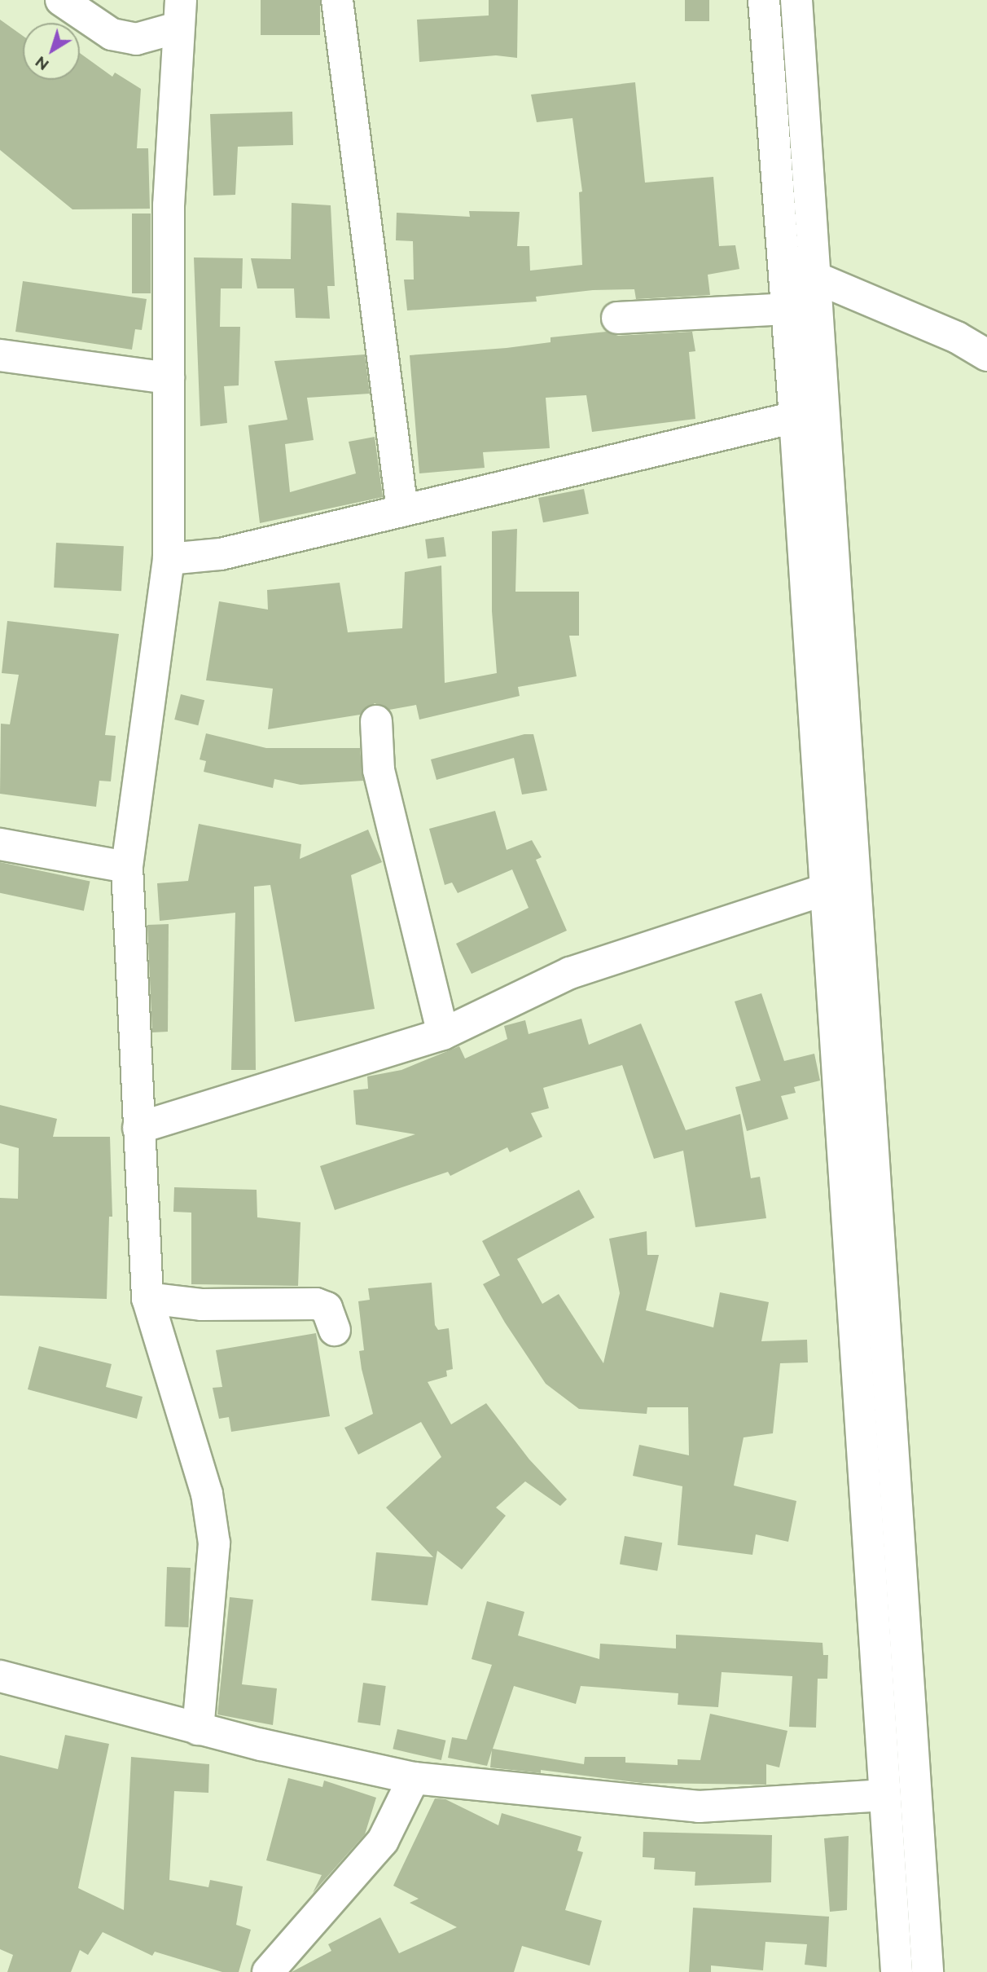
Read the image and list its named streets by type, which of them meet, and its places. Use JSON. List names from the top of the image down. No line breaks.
{"north":"bottom left"}
